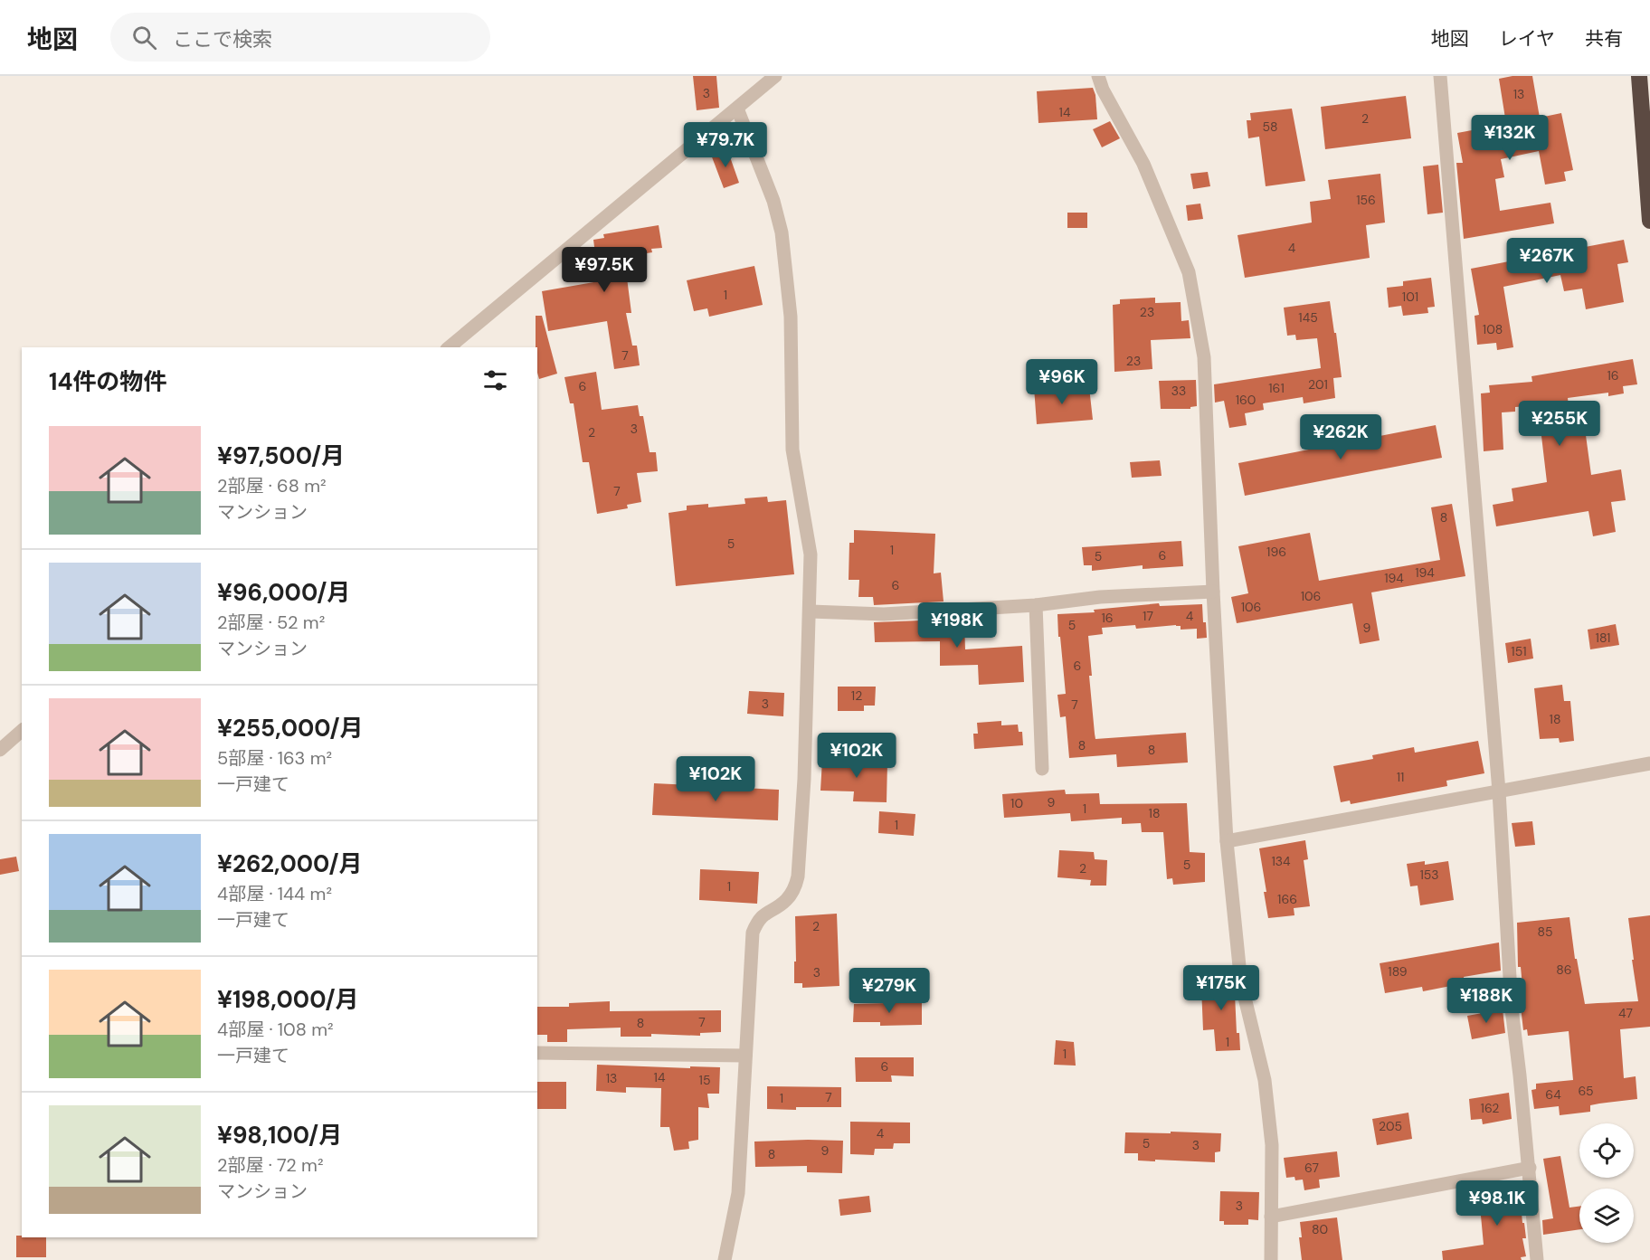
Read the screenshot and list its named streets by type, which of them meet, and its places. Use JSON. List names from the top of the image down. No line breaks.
{"house_numbers":["3","13","14","2","58","156","4","1","101","23","145","108","7","23","16","201","6","161","33","160","3","2","7","8","5","1","196","6","5","194","194","6","106","106","17","4","16","5","9","181","151","6","12","3","7","18","8","8","11","9","10","1","18","1","134","5","2","153","1","166","2","85","86","189","3","47","7","8","1","1","6","14","13","15","65","64","7","1","162","205","4","5","3","9","8","67","3","80"],"page":{"header":"地図","search":"ここで検索","nav":["地図","レイヤ","共有"],"price":["¥132K","¥79.7K","¥267K","¥97.5K","¥96K","¥255K","¥262K","¥198K","¥102K","¥102K","¥175K","¥279K","¥188K","¥98.1K"],"heading":"14件の物件","list":[{"name":"¥97,500/月","note":"2部屋 · 68 m² · マンション"},{"name":"¥96,000/月","note":"2部屋 · 52 m² · マンション"},{"name":"¥255,000/月","note":"5部屋 · 163 m² · 一戸建て"},{"name":"¥262,000/月","note":"4部屋 · 144 m² · 一戸建て"},{"name":"¥198,000/月","note":"4部屋 · 108 m² · 一戸建て"},{"name":"¥98,100/月","note":"2部屋 · 72 m² · マンション"}]}}
